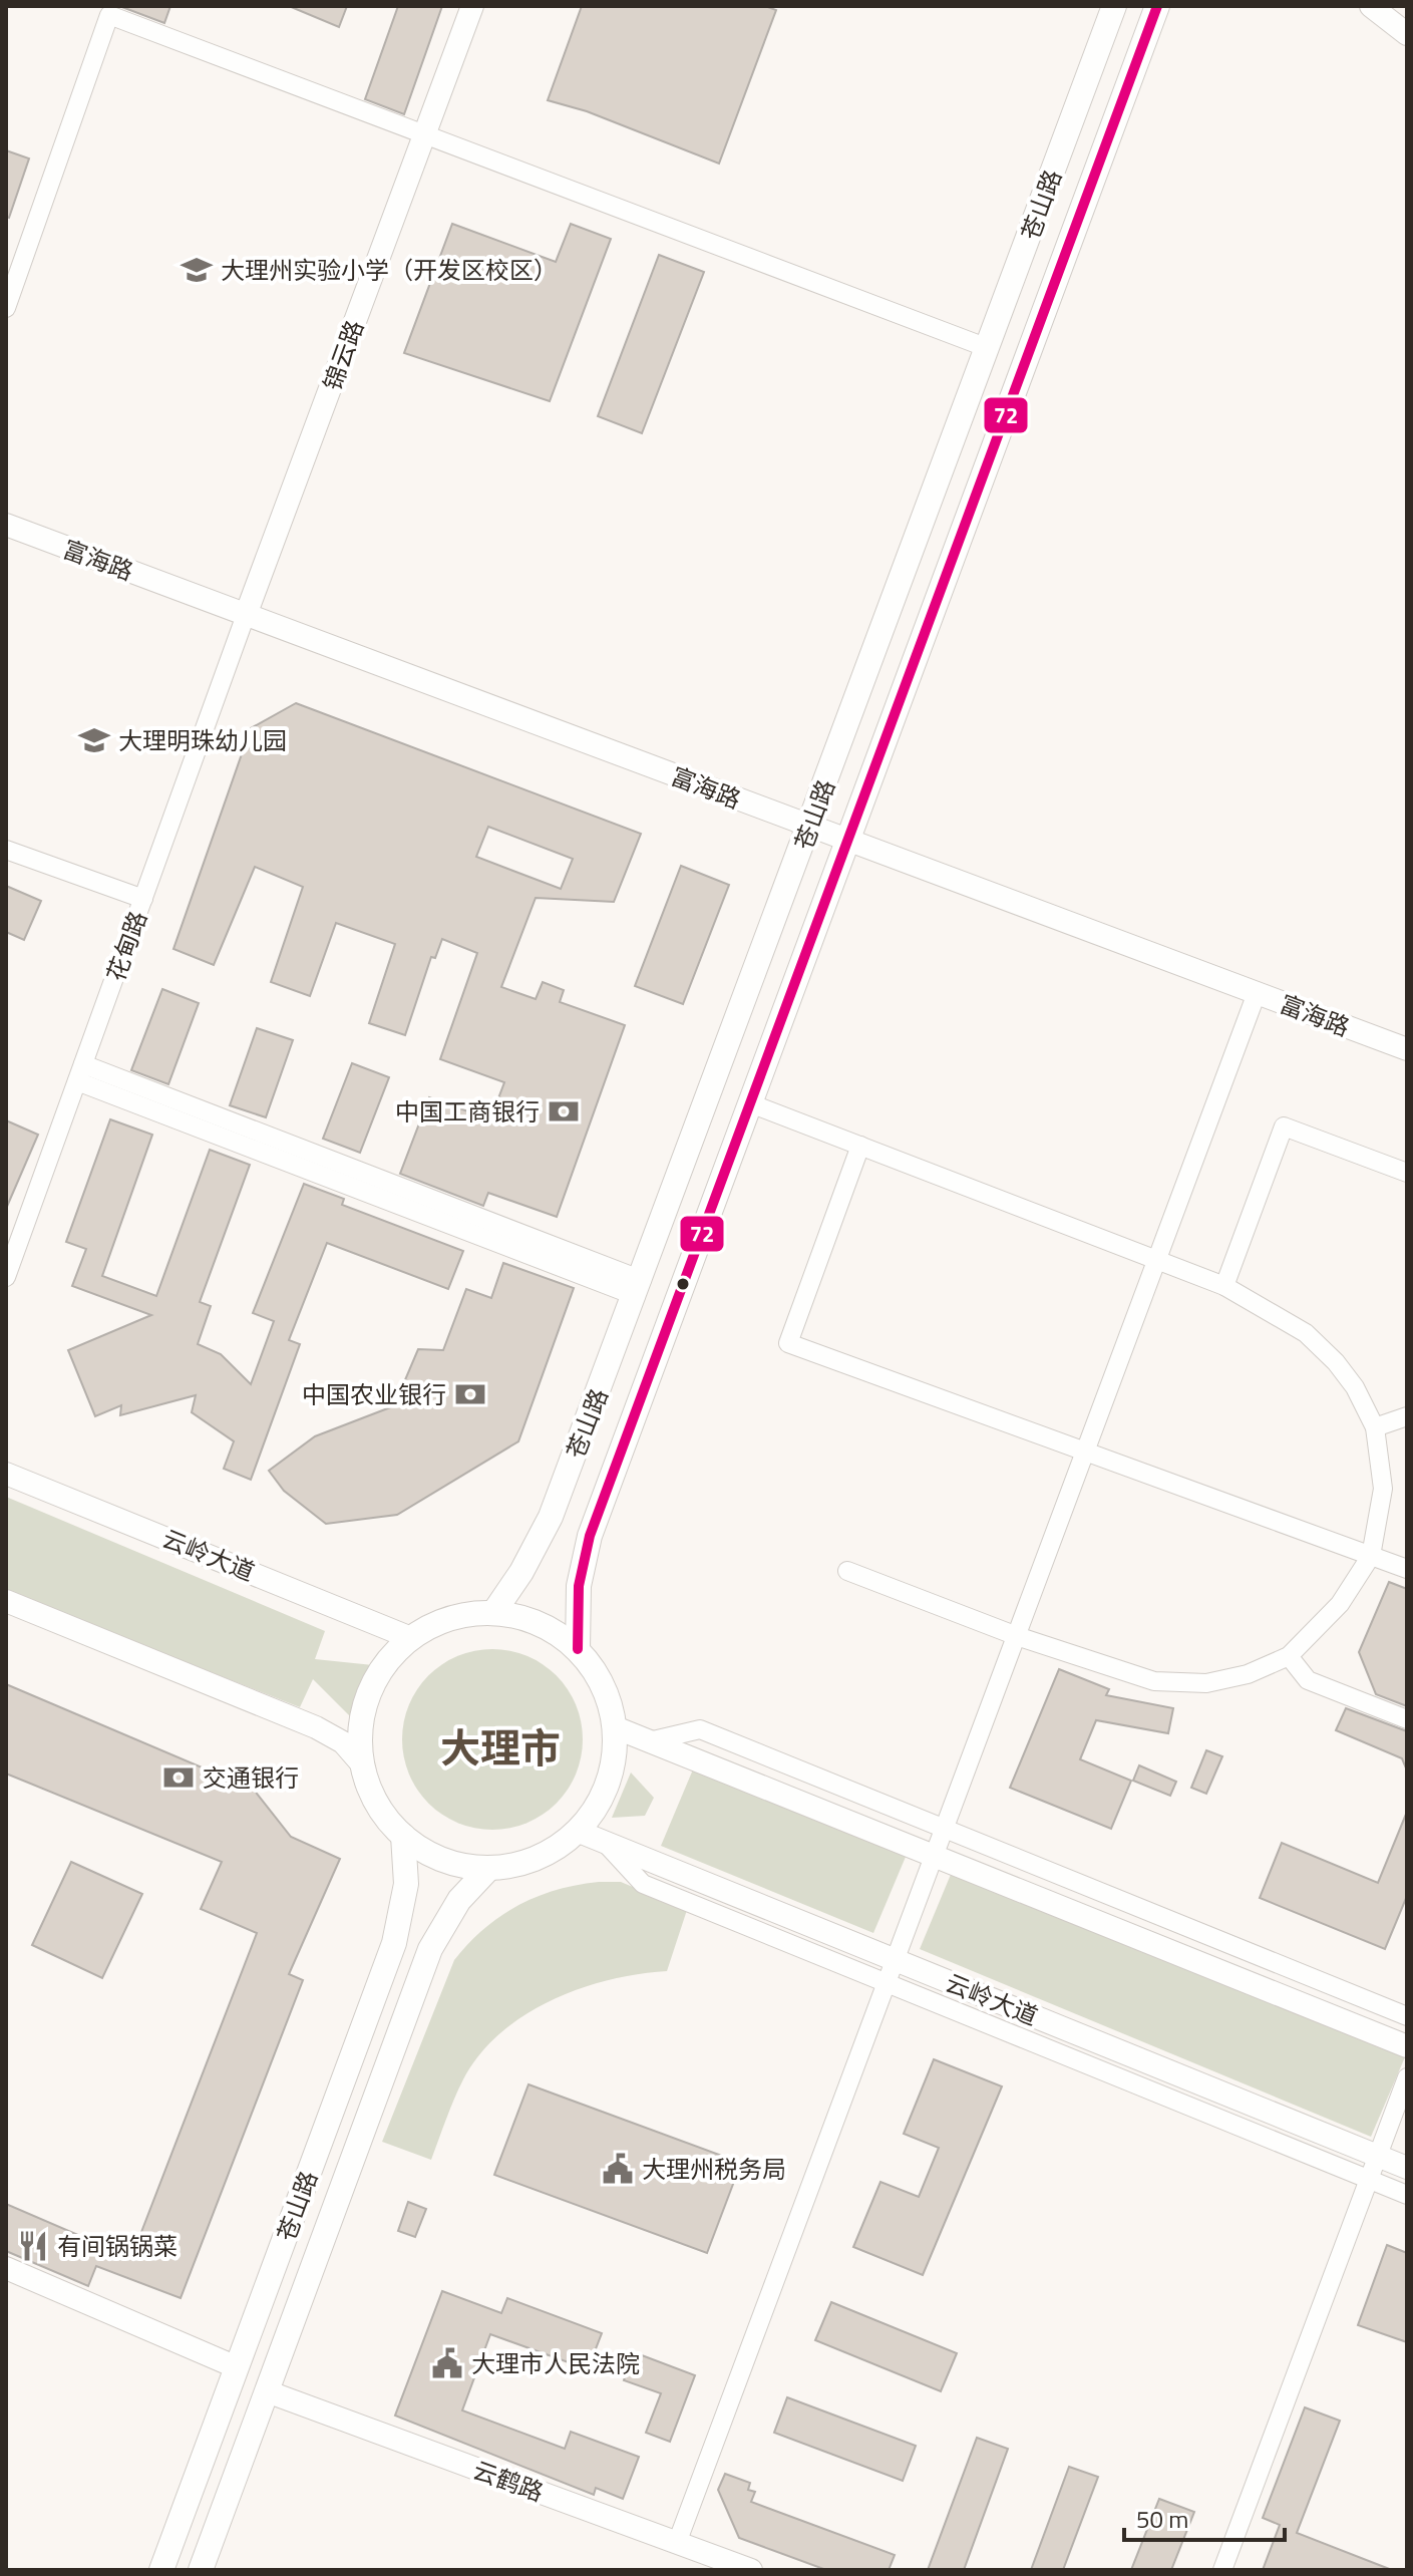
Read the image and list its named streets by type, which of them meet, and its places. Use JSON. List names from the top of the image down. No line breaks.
{"streets":{"main road":["苍山路"],"street":["锦云路","富海路","花甸路","云岭大道","云鹤路"]},"crossings":[["苍山路","富海路"],["苍山路","云岭大道"],["苍山路","云鹤路"],["锦云路","富海路"],["锦云路","花甸路"],["富海路","花甸路"]],"districts":["大理市"],"places":{"school or university":["大理州实验小学（开发区校区）","大理明珠幼儿园"],"bank":["中国工商银行","中国农业银行","交通银行"],"public building":["大理州税务局","大理市人民法院"],"restaurant":["有间锅锅菜"]},"lines":["transit line 72"],"scale_bar":"50 m"}
